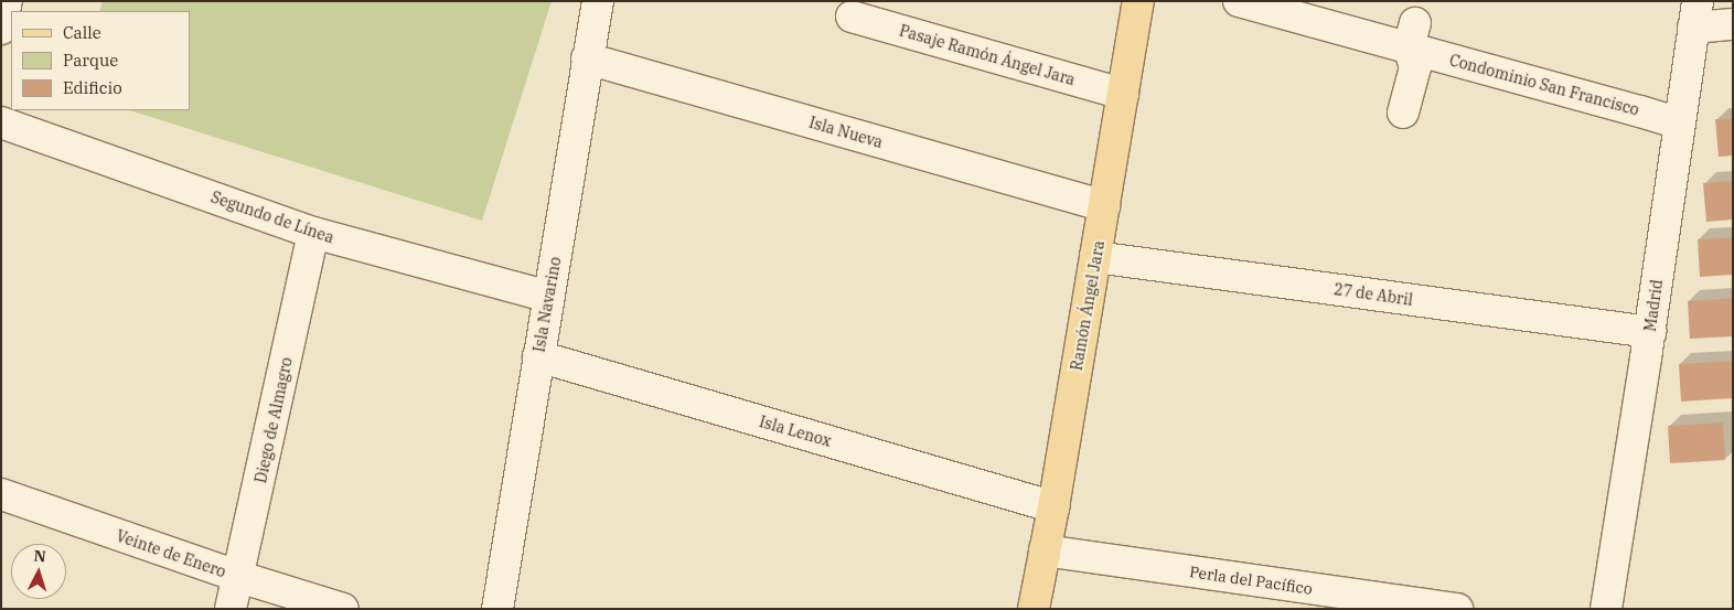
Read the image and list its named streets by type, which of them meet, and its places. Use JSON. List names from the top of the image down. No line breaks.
{"streets":{"main road":["Ramón Ángel Jara"],"street":["Pasaje Ramón Ángel Jara","Condominio San Francisco","Isla Nueva","Segundo de Línea","27 de Abril","Isla Navarino","Madrid","Diego de Almagro","Isla Lenox","Veinte de Enero","Perla del Pacífico"]},"crossings":[["Pasaje Ramón Ángel Jara","Ramón Ángel Jara"],["Condominio San Francisco","Madrid"],["Isla Nueva","Isla Navarino"],["Isla Nueva","Ramón Ángel Jara"],["Segundo de Línea","Isla Navarino"],["Segundo de Línea","Diego de Almagro"],["27 de Abril","Ramón Ángel Jara"],["27 de Abril","Madrid"],["Isla Navarino","Isla Lenox"],["Ramón Ángel Jara","Isla Lenox"],["Ramón Ángel Jara","Perla del Pacífico"],["Diego de Almagro","Veinte de Enero"]],"legend":["Calle","Parque","Edificio"],"north":"top"}
